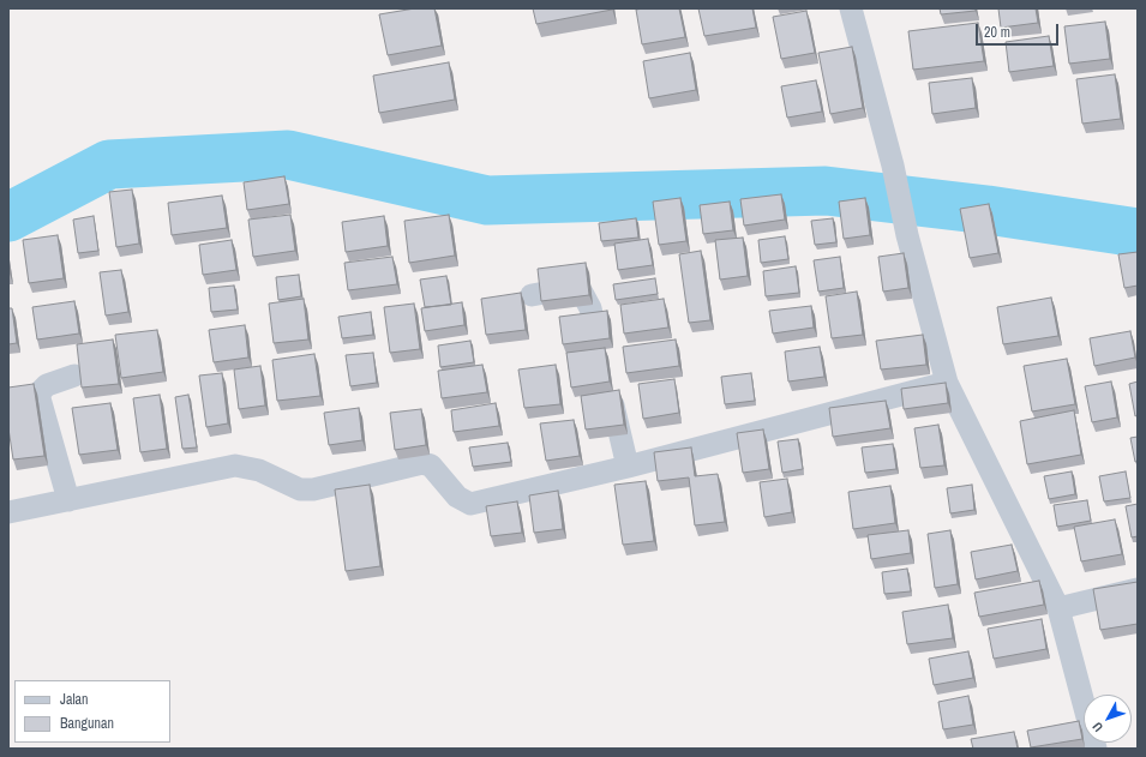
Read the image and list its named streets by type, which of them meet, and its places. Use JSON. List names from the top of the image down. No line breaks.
{"legend":["Jalan","Bangunan"],"scale_bar":"20 m","north":"bottom left"}
